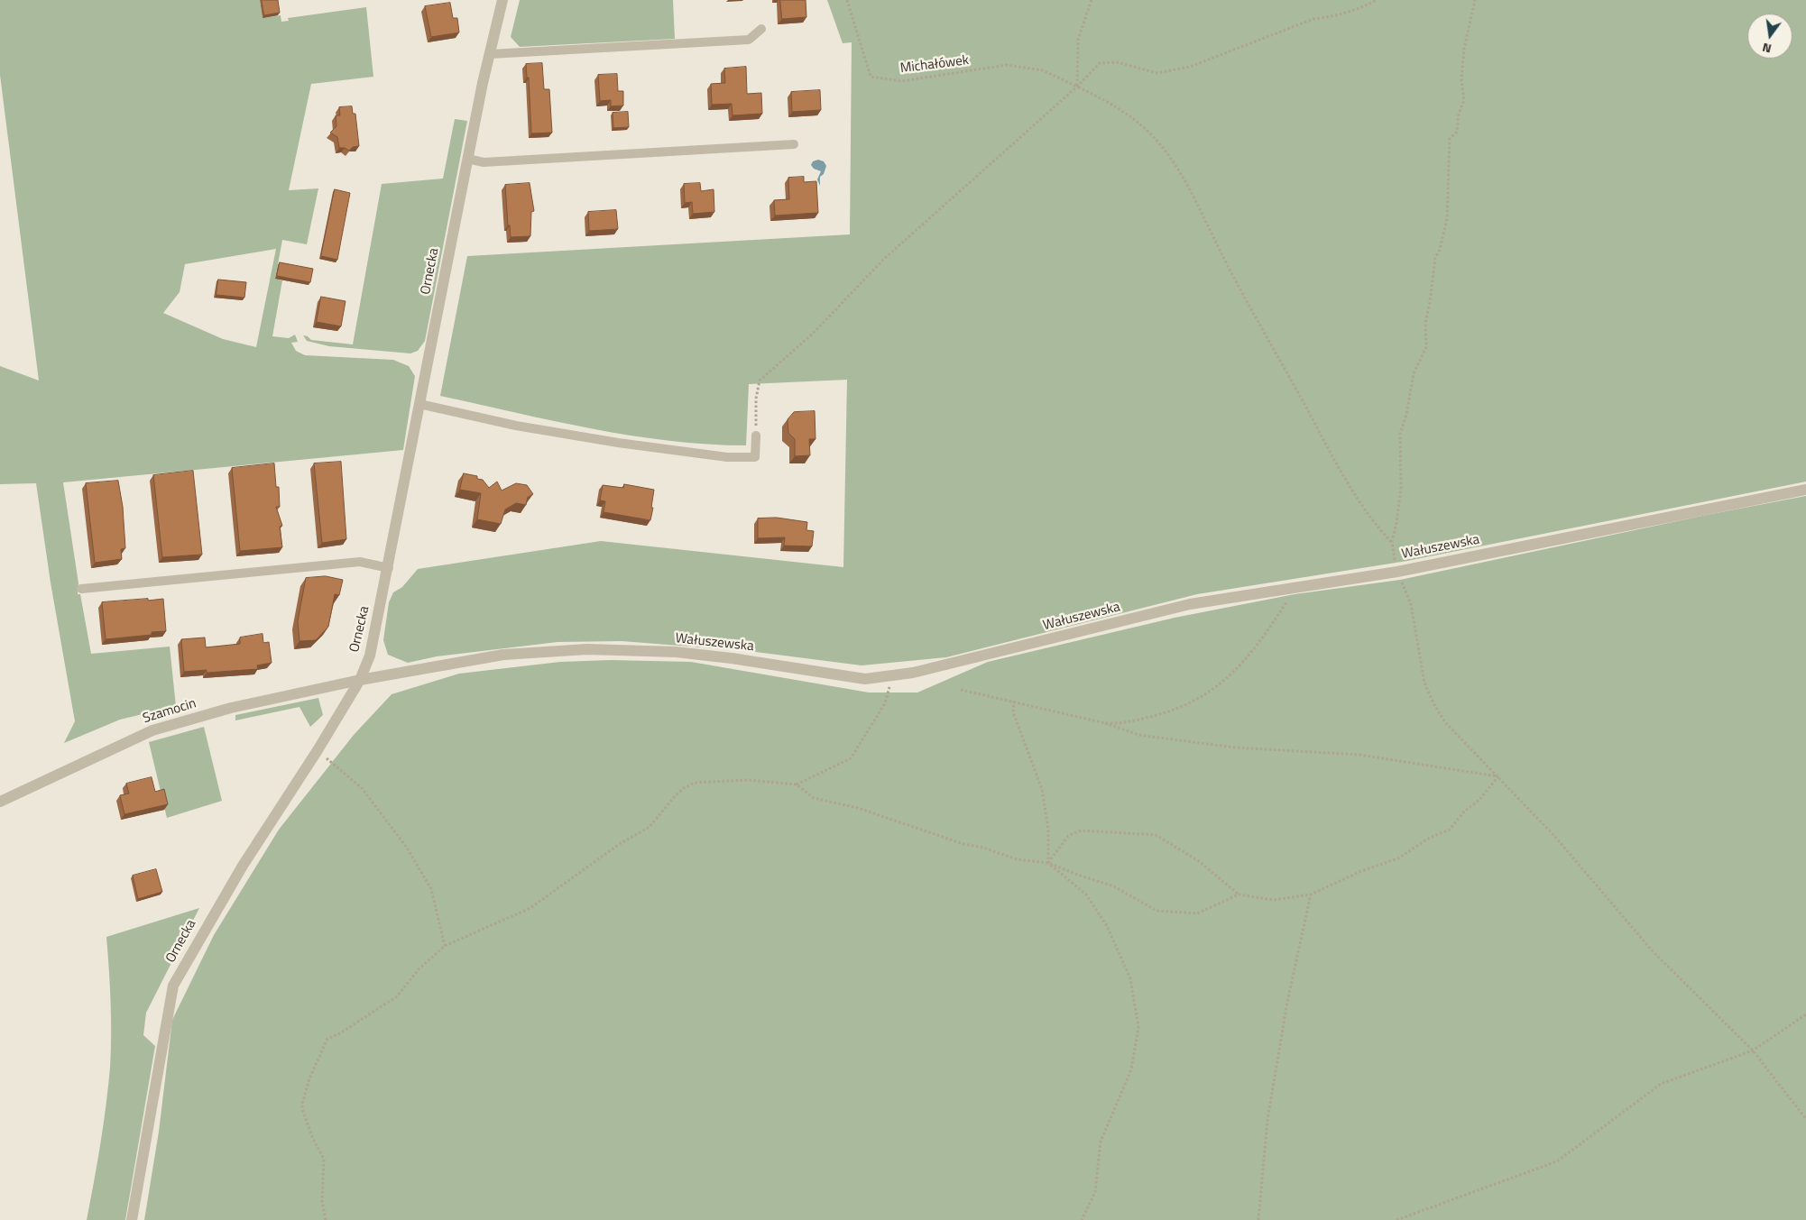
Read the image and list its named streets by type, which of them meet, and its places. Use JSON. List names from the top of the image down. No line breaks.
{"streets":{"street":["Ornecka","Wałuszewska","Szamocin"],"path":["Michałówek"]},"crossings":[["Ornecka","Wałuszewska"],["Ornecka","Szamocin"],["Wałuszewska","Szamocin"]],"north":"bottom"}
